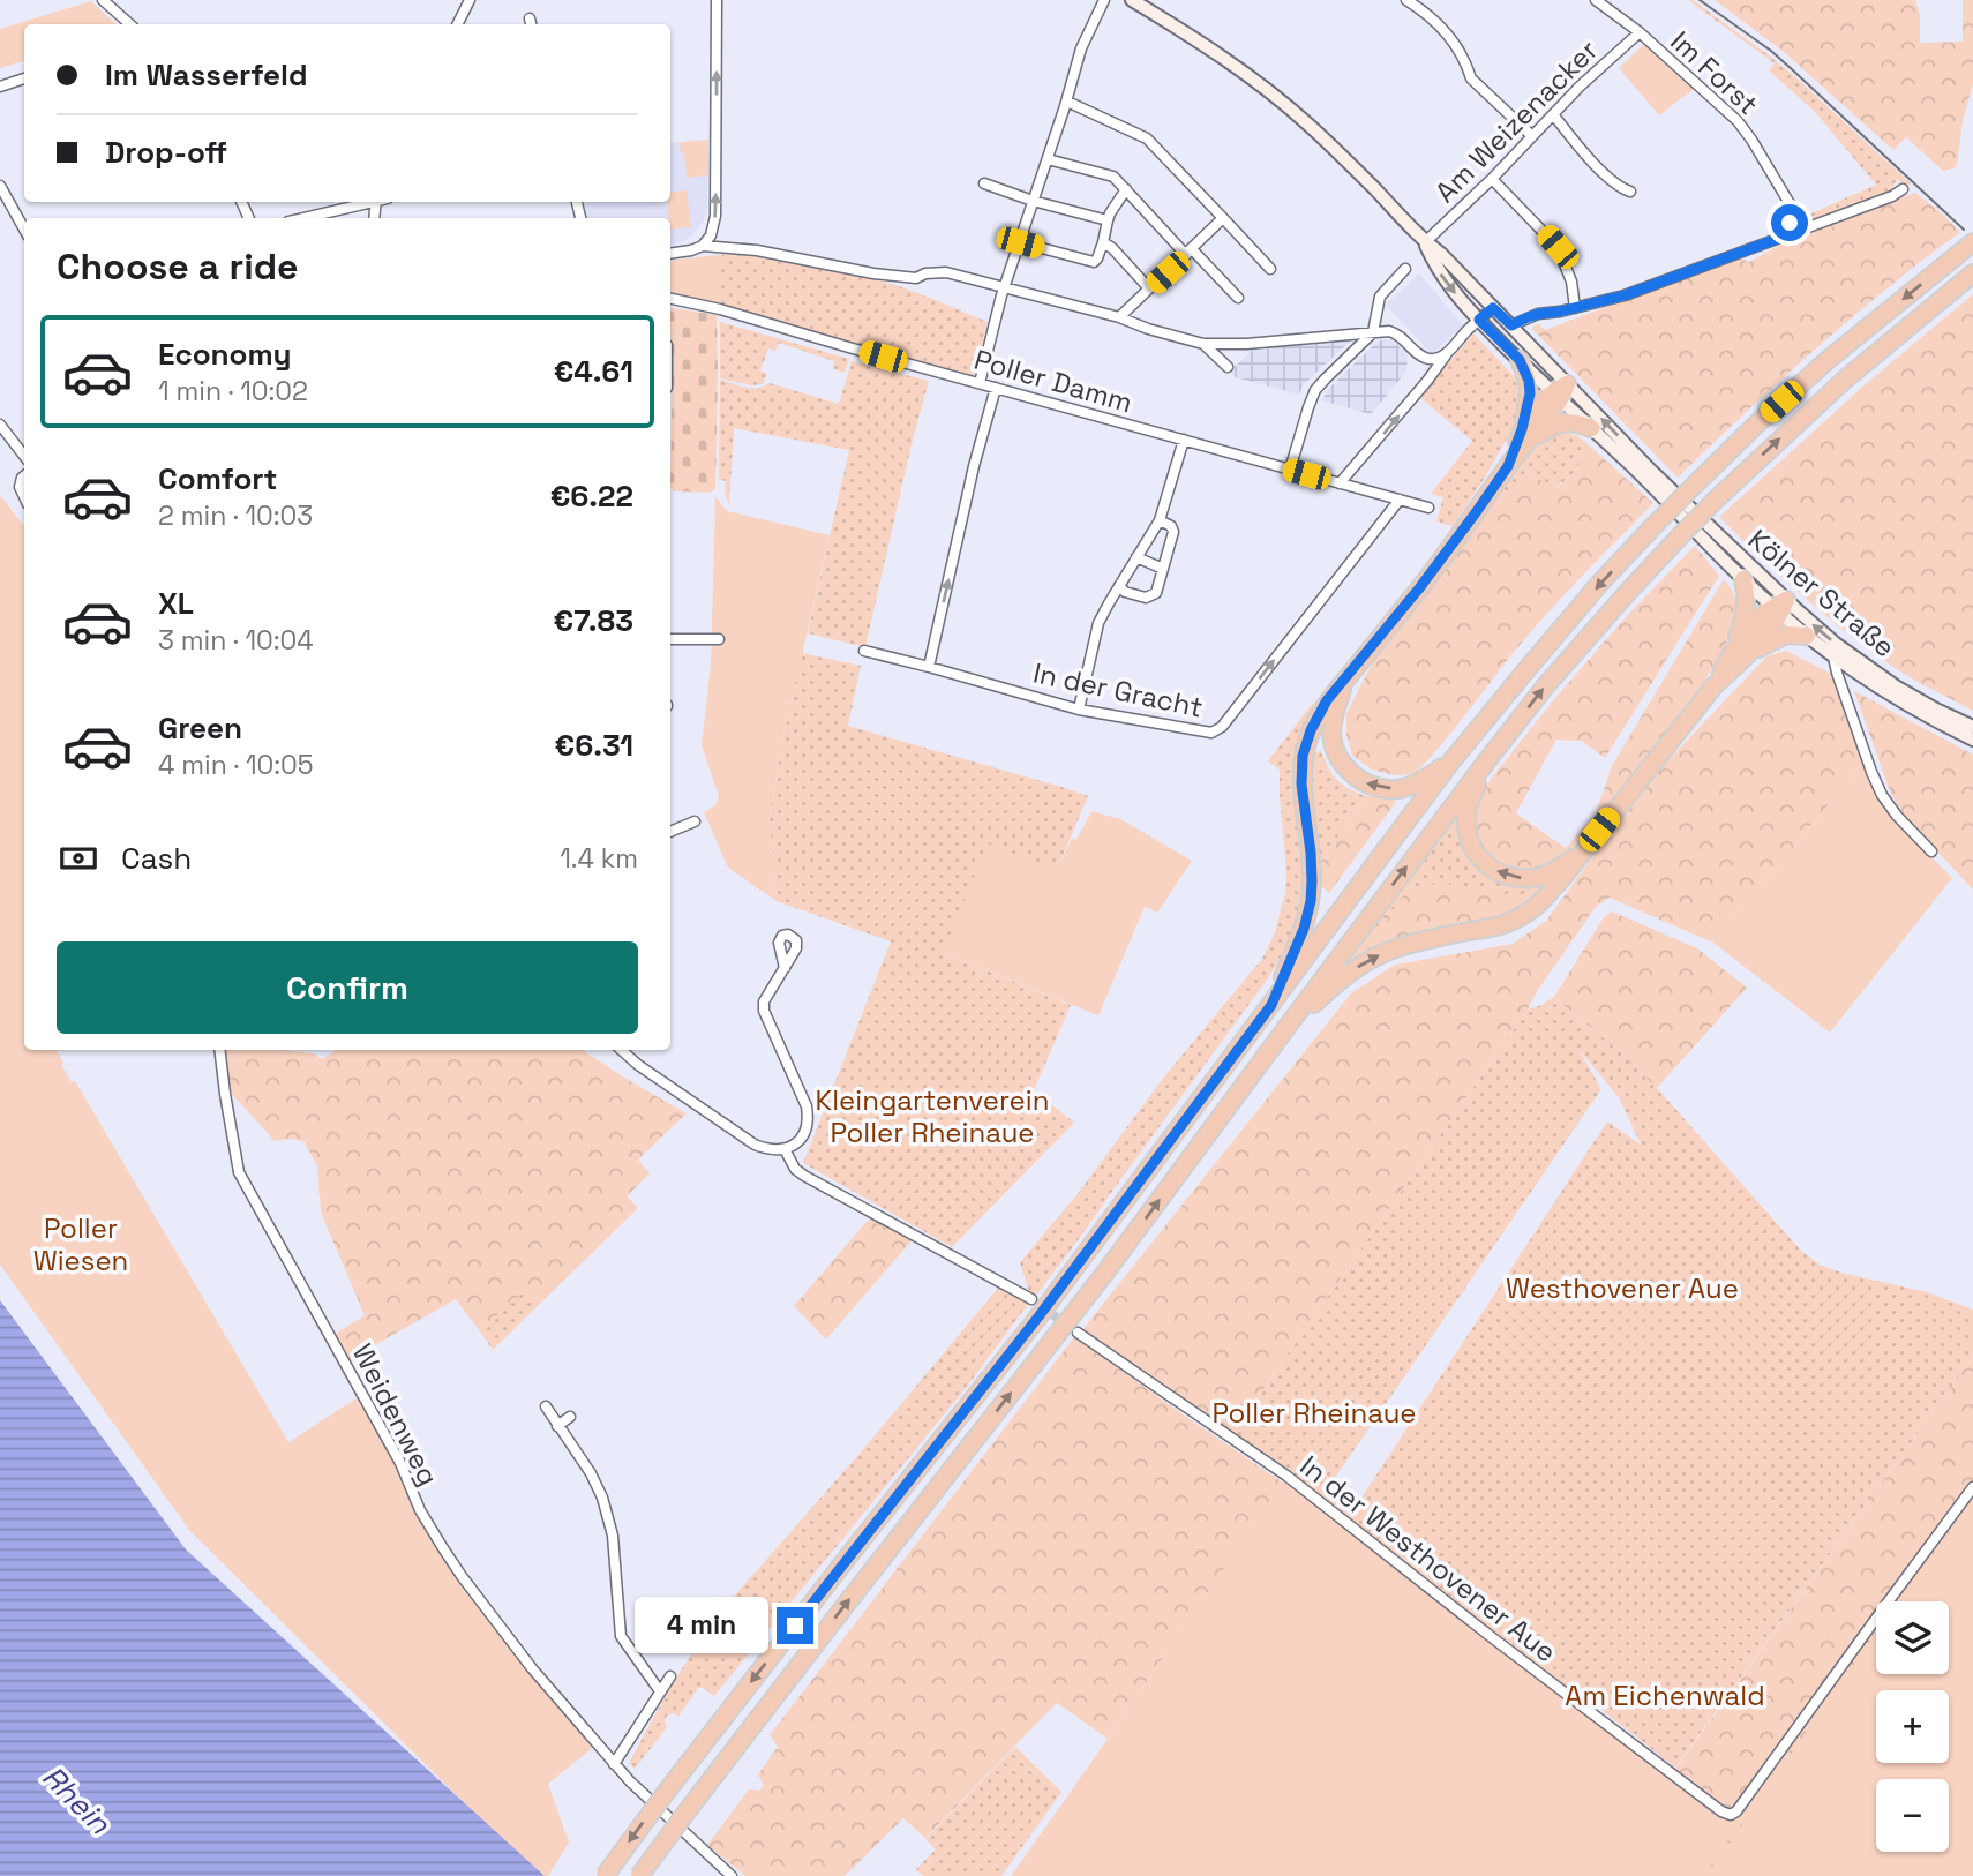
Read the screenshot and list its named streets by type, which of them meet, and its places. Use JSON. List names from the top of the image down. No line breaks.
{"streets":{"main road":["Kölner Straße"],"street":["Im Forst","Am Weizenacker","Poller Damm","In der Gracht","Weidenweg","In der Westhovener Aue"]},"crossings":[["Im Forst","Am Weizenacker"],["Poller Damm","In der Gracht"]],"one_way":["In der Gracht"],"water":["Rhein"],"parks":["Kleingartenverein Poller Rheinaue","Poller Wiesen","Westhovener Aue","Poller Rheinaue","Am Eichenwald"],"page":{"banner":["Im Wasserfeld","Drop-off"],"heading":"Choose a ride","list":[{"name":"Economy","note":"1 min · 10:02","value":"€4.61"},{"name":"Comfort","note":"2 min · 10:03","value":"€6.22"},{"name":"XL","note":"3 min · 10:04","value":"€7.83"},{"name":"Green","note":"4 min · 10:05","value":"€6.31"}],"pay":["Cash","1.4 km"],"buttons":"Confirm","bubble":"4 min","map_buttons":["+","−"]}}
